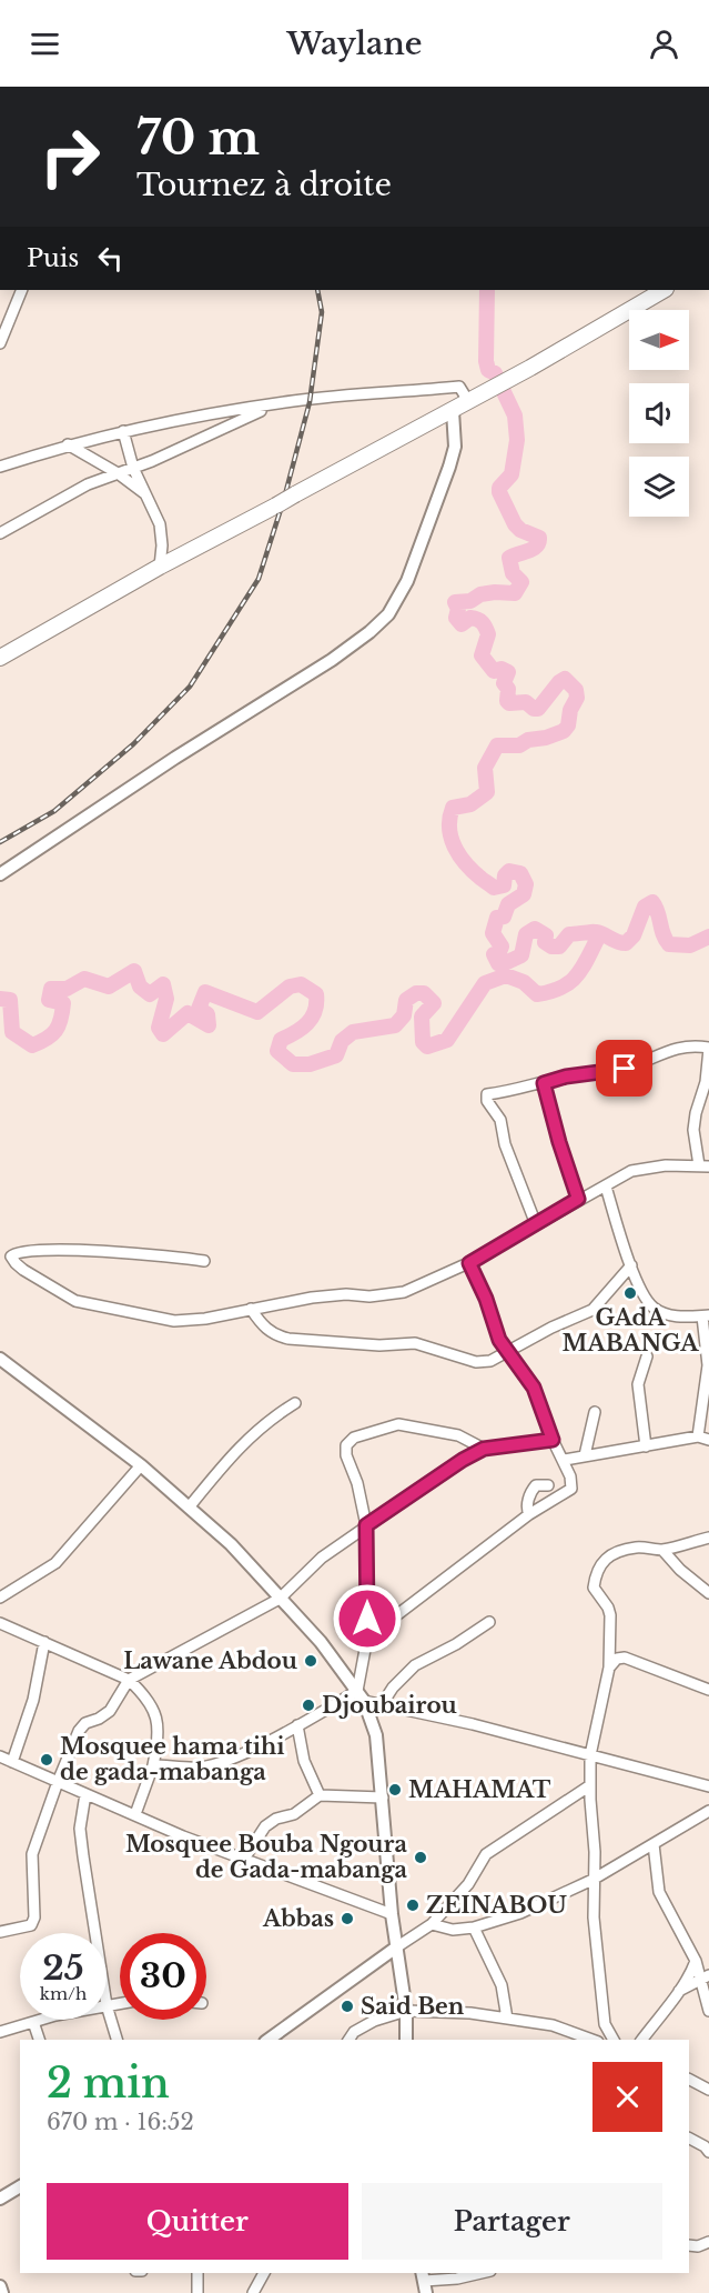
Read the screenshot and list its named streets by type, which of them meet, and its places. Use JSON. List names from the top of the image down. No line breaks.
{"places":["GAdA MABANGA","Lawane Abdou","Djoubairou","Mosquee hama tihi de gada-mabanga","MAHAMAT","Mosquee Bouba Ngoura de Gada-mabanga","ZEINABOU","Abbas","Said Ben"],"north":"right","page":{"header":"Waylane","turn":["70 m","Tournez à droite"],"then":"Puis","speed":"25 km/h","limit":"30","heading":["2 min","670 m · 16:52"],"buttons":["Quitter","Partager"]}}
